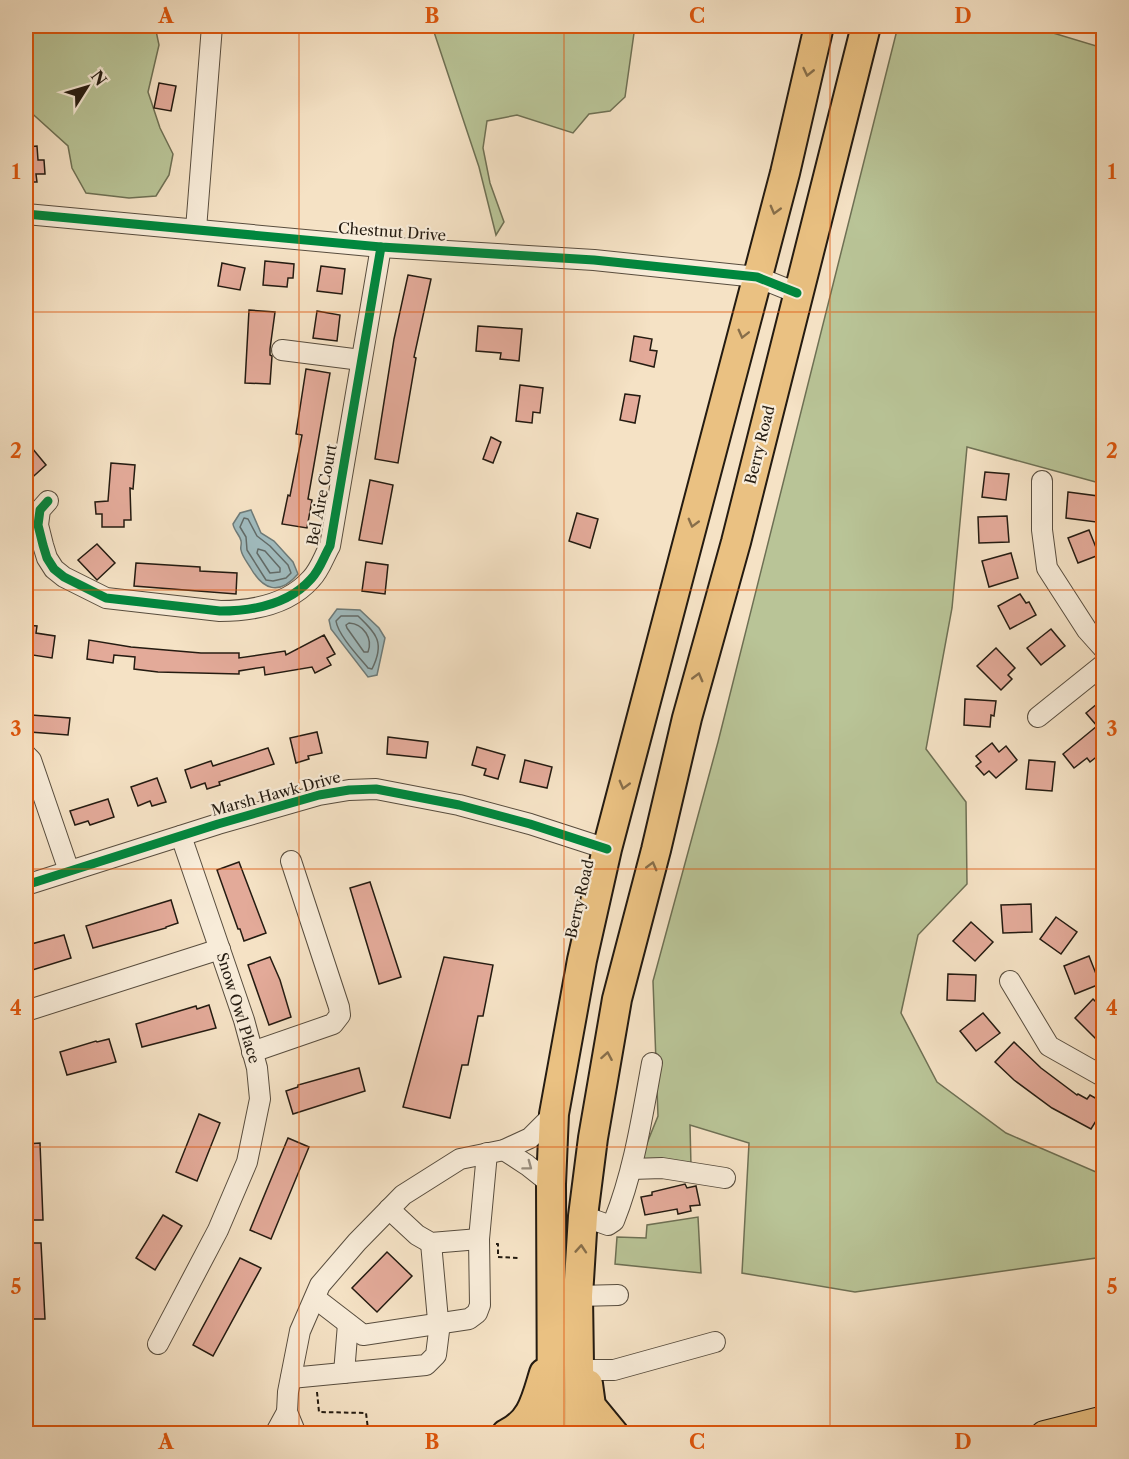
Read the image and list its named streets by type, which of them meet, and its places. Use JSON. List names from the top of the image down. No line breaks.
{"streets":{"highway":["Berry Road"],"street":["Chestnut Drive","Bel Aire Court","Marsh Hawk Drive","Snow Owl Place"]},"crossings":[["Chestnut Drive","Berry Road"],["Chestnut Drive","Bel Aire Court"],["Berry Road","Marsh Hawk Drive"],["Marsh Hawk Drive","Snow Owl Place"]],"north":"top right","grid":{"columns":["A","B","C","D"],"rows":["1","2","3","4","5"]}}
